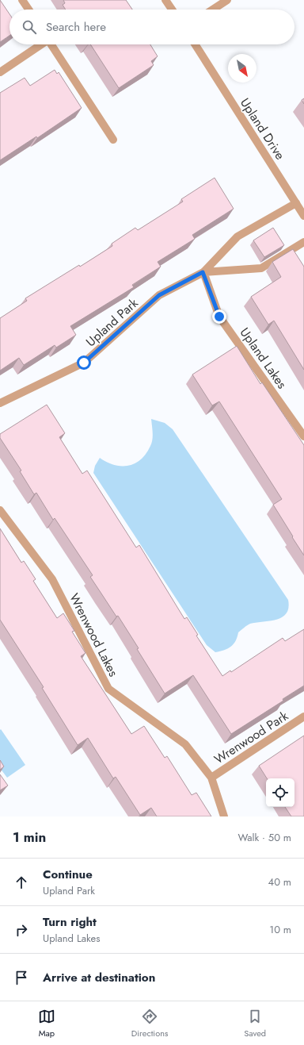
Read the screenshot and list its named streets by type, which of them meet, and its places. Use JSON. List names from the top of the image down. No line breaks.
{"streets":{"street":["Upland Drive","Upland Park","Upland Lakes","Wrenwood Lakes","Wrenwood Park"]},"crossings":[["Upland Drive","Upland Park"],["Upland Park","Upland Lakes"],["Wrenwood Lakes","Wrenwood Park"]],"north":"bottom right","page":{"search":"Search here","heading":["1 min","Walk · 50 m"],"list":[["Continue","Upland Park","40 m"],["Turn right","Upland Lakes","10 m"],"Arrive at destination"],"nav":["Map","Directions","Saved"]}}
